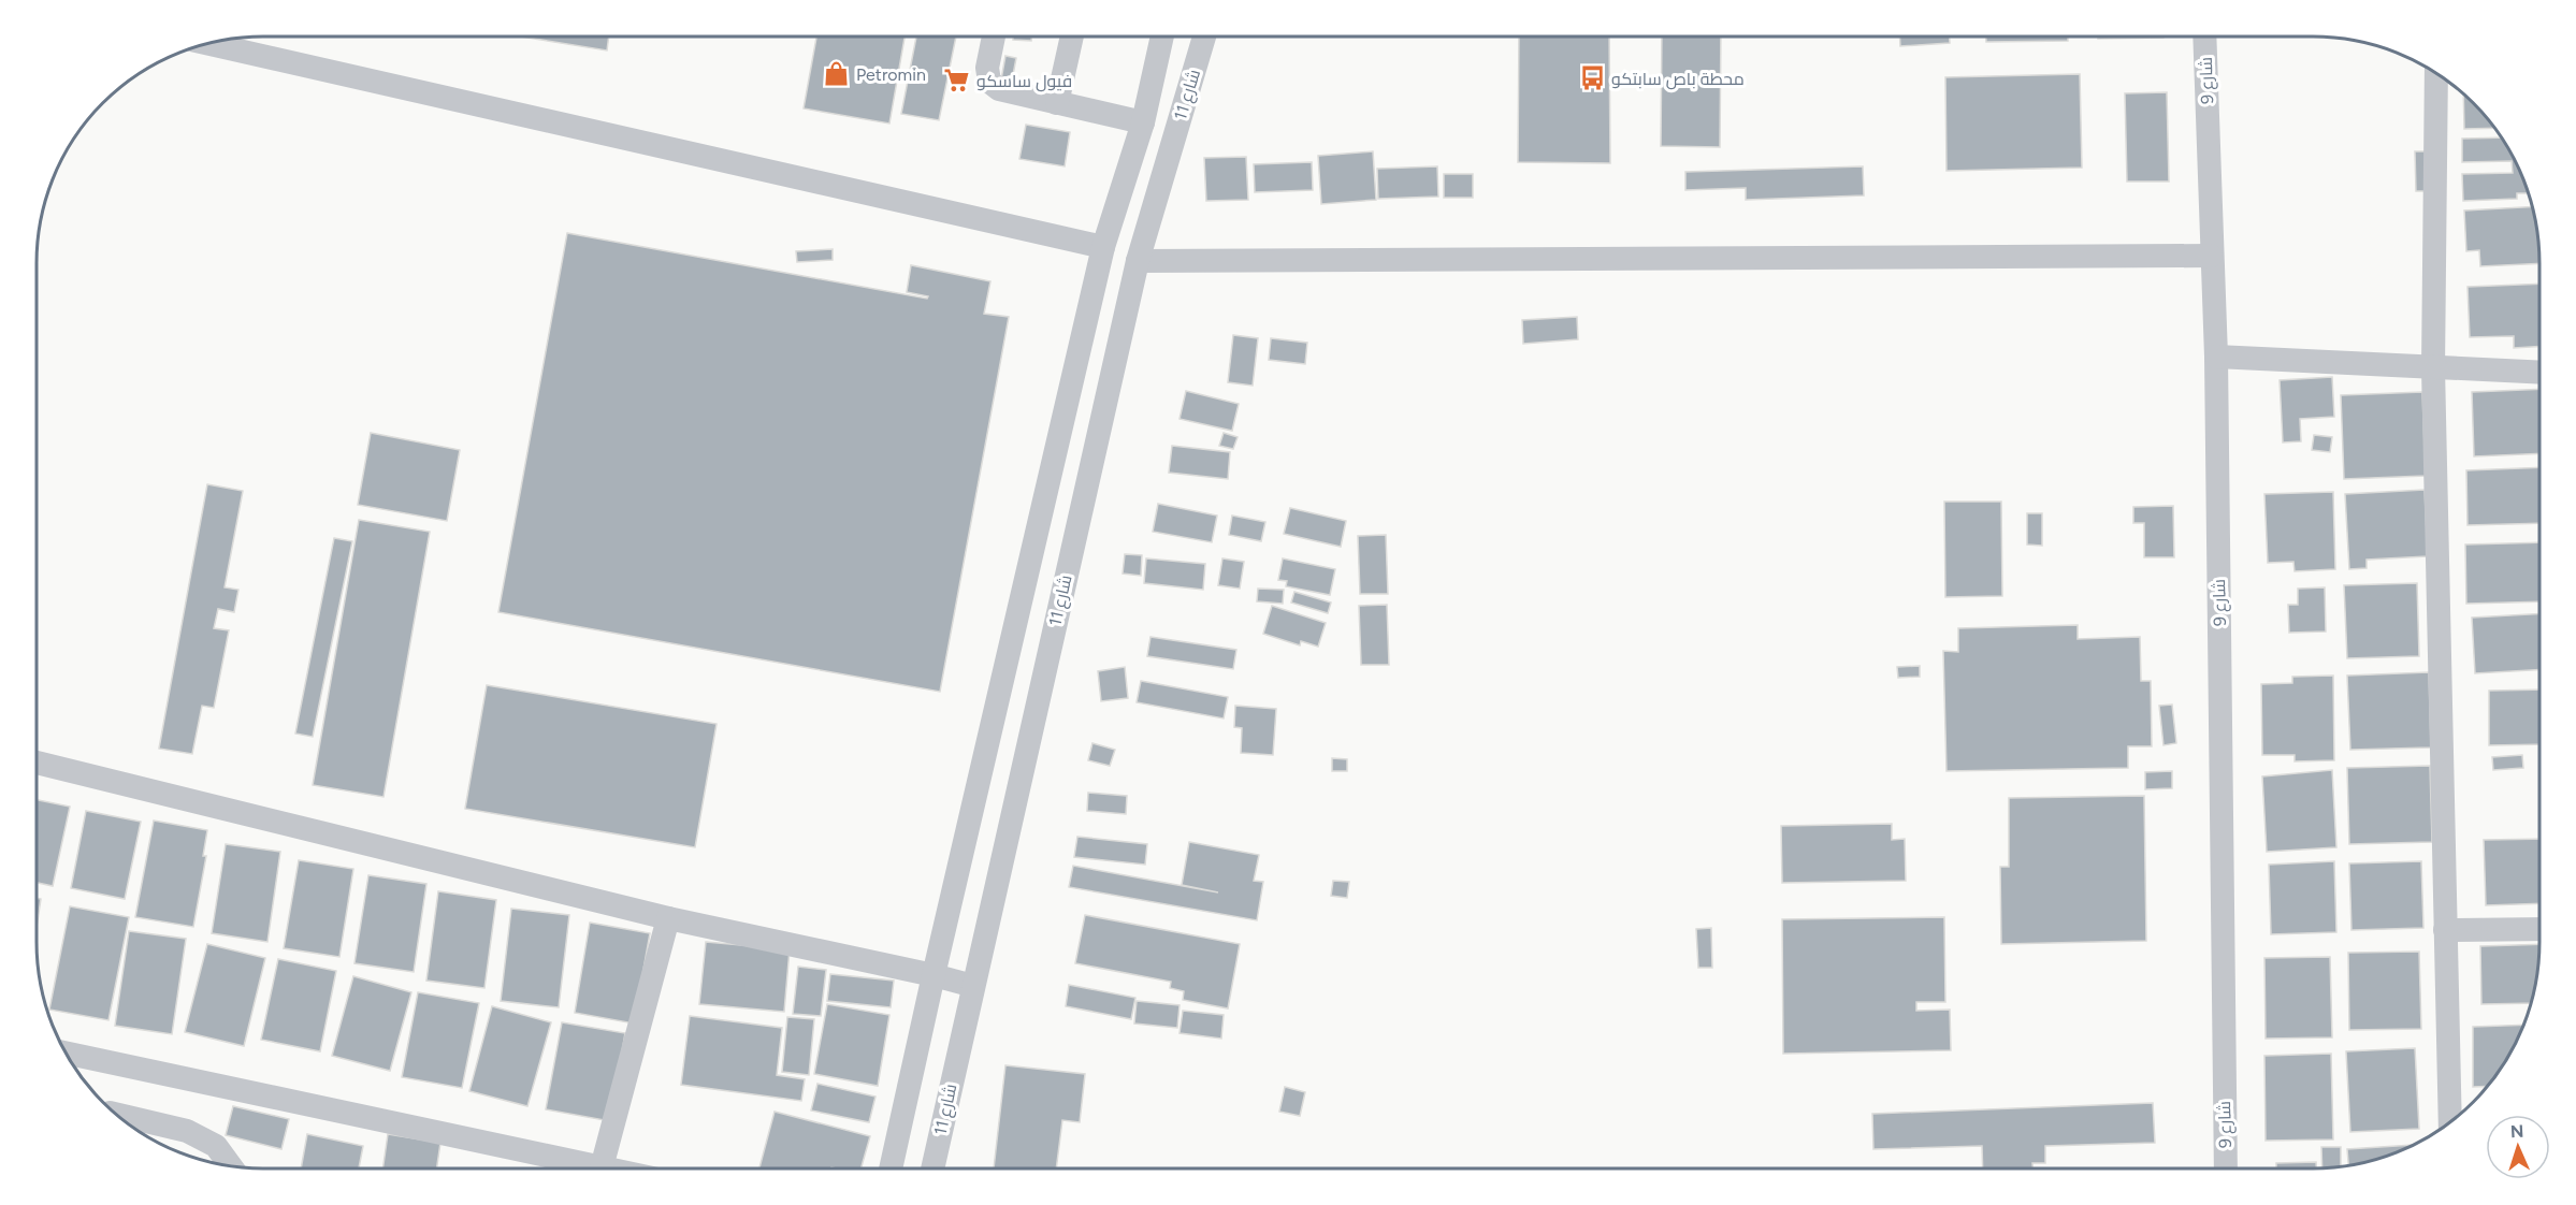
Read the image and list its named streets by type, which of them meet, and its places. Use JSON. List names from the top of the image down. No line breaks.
{"streets":{"street":["شارع 9","شارع 11"]},"places":{"shop":["Petromin"],"bus stop":["محطة باص سابتكو"],"supermarket":["فيول ساسكو"]},"north":"top"}
